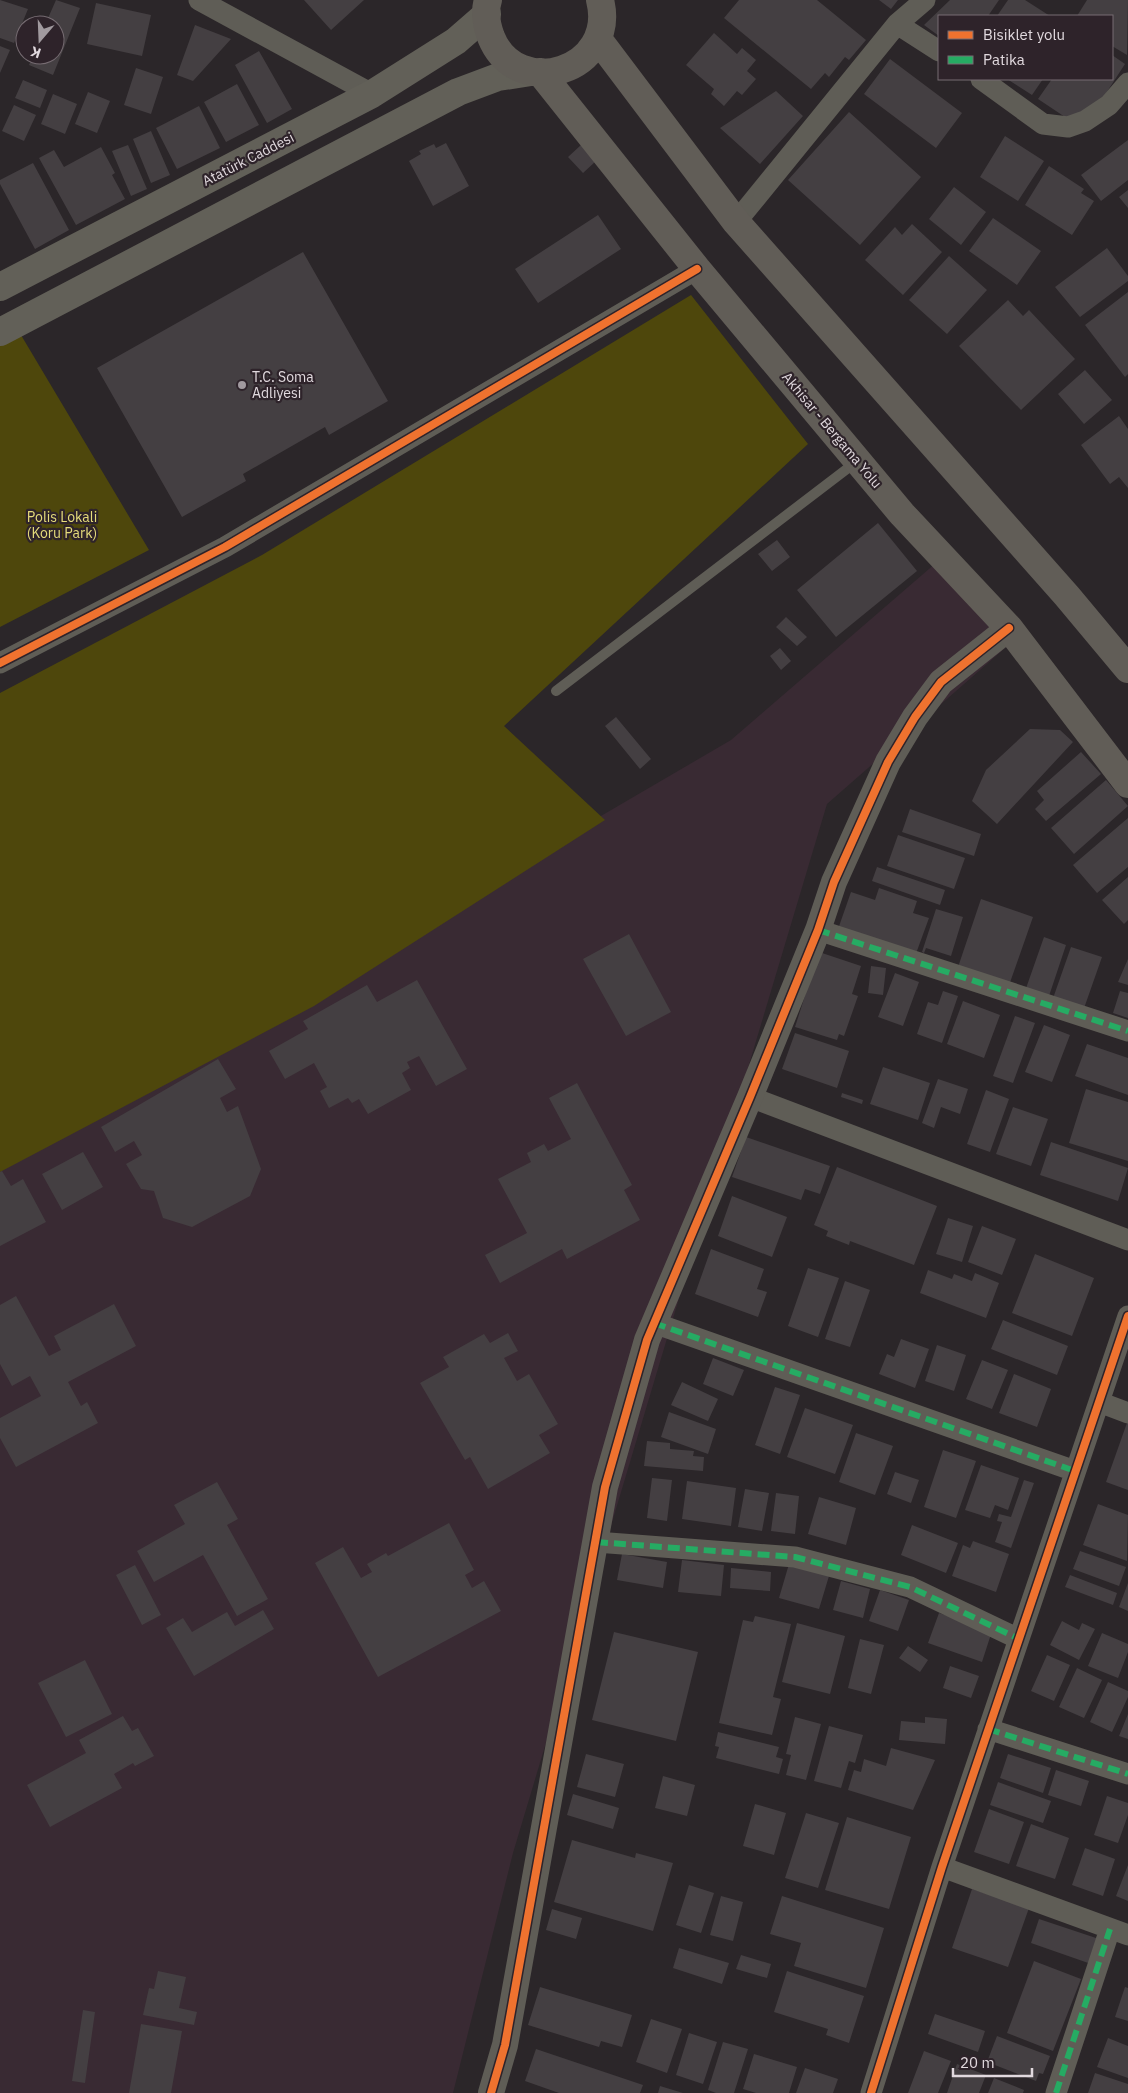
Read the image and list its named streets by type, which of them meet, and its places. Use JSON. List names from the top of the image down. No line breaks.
{"streets":{"main road":["Atatürk Caddesi","Akhisar - Bergama Yolu"]},"crossings":[["Atatürk Caddesi","Akhisar - Bergama Yolu"]],"parks":["Polis Lokali (Koru Park)"],"places":["T.C. Soma Adliyesi"],"legend":["Bisiklet yolu","Patika"],"scale_bar":"20 m","north":"bottom"}
